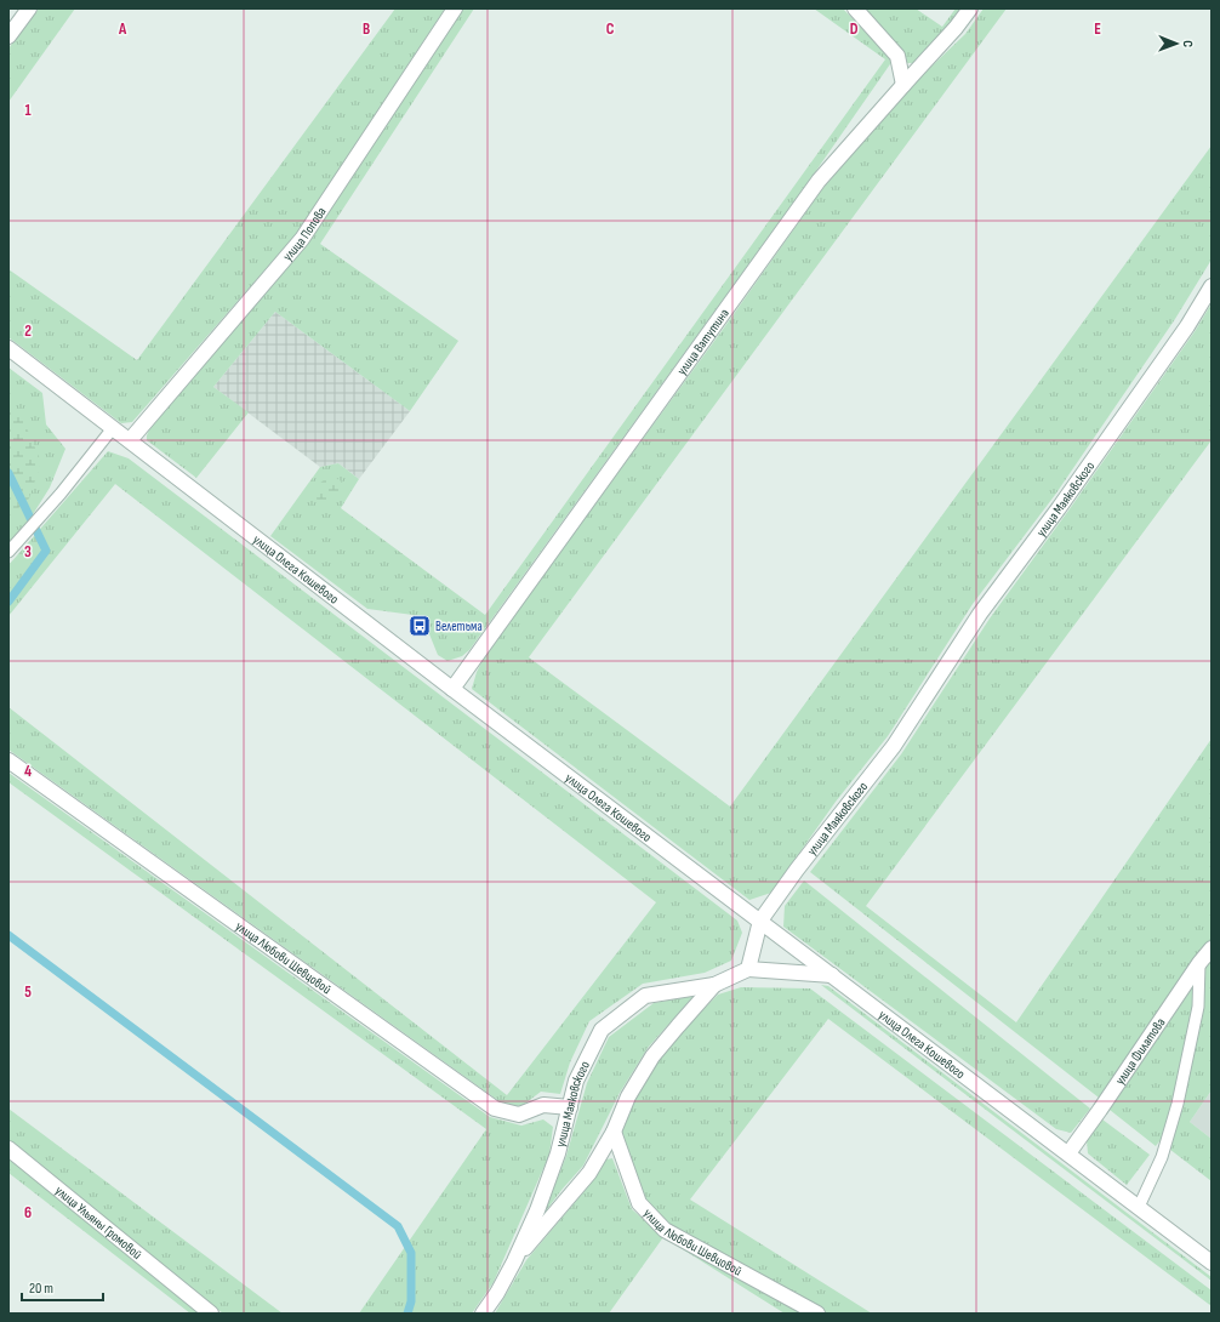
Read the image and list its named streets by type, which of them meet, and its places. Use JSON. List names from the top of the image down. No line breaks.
{"streets":{"street":["улица Попова","улица Ватутина","улица Маяковского","улица Олега Кошевого","улица Любови Шевцовой","улица Филатова","улица Ульяны Громовой"]},"crossings":[["улица Попова","улица Олега Кошевого"],["улица Ватутина","улица Олега Кошевого"],["улица Маяковского","улица Олега Кошевого"],["улица Маяковского","улица Любови Шевцовой"],["улица Олега Кошевого","улица Филатова"]],"places":{"bus stop":["Велетьма"]},"scale_bar":"20 m","north":"right","grid":{"columns":["A","B","C","D","E"],"rows":["1","2","3","4","5","6"]}}
